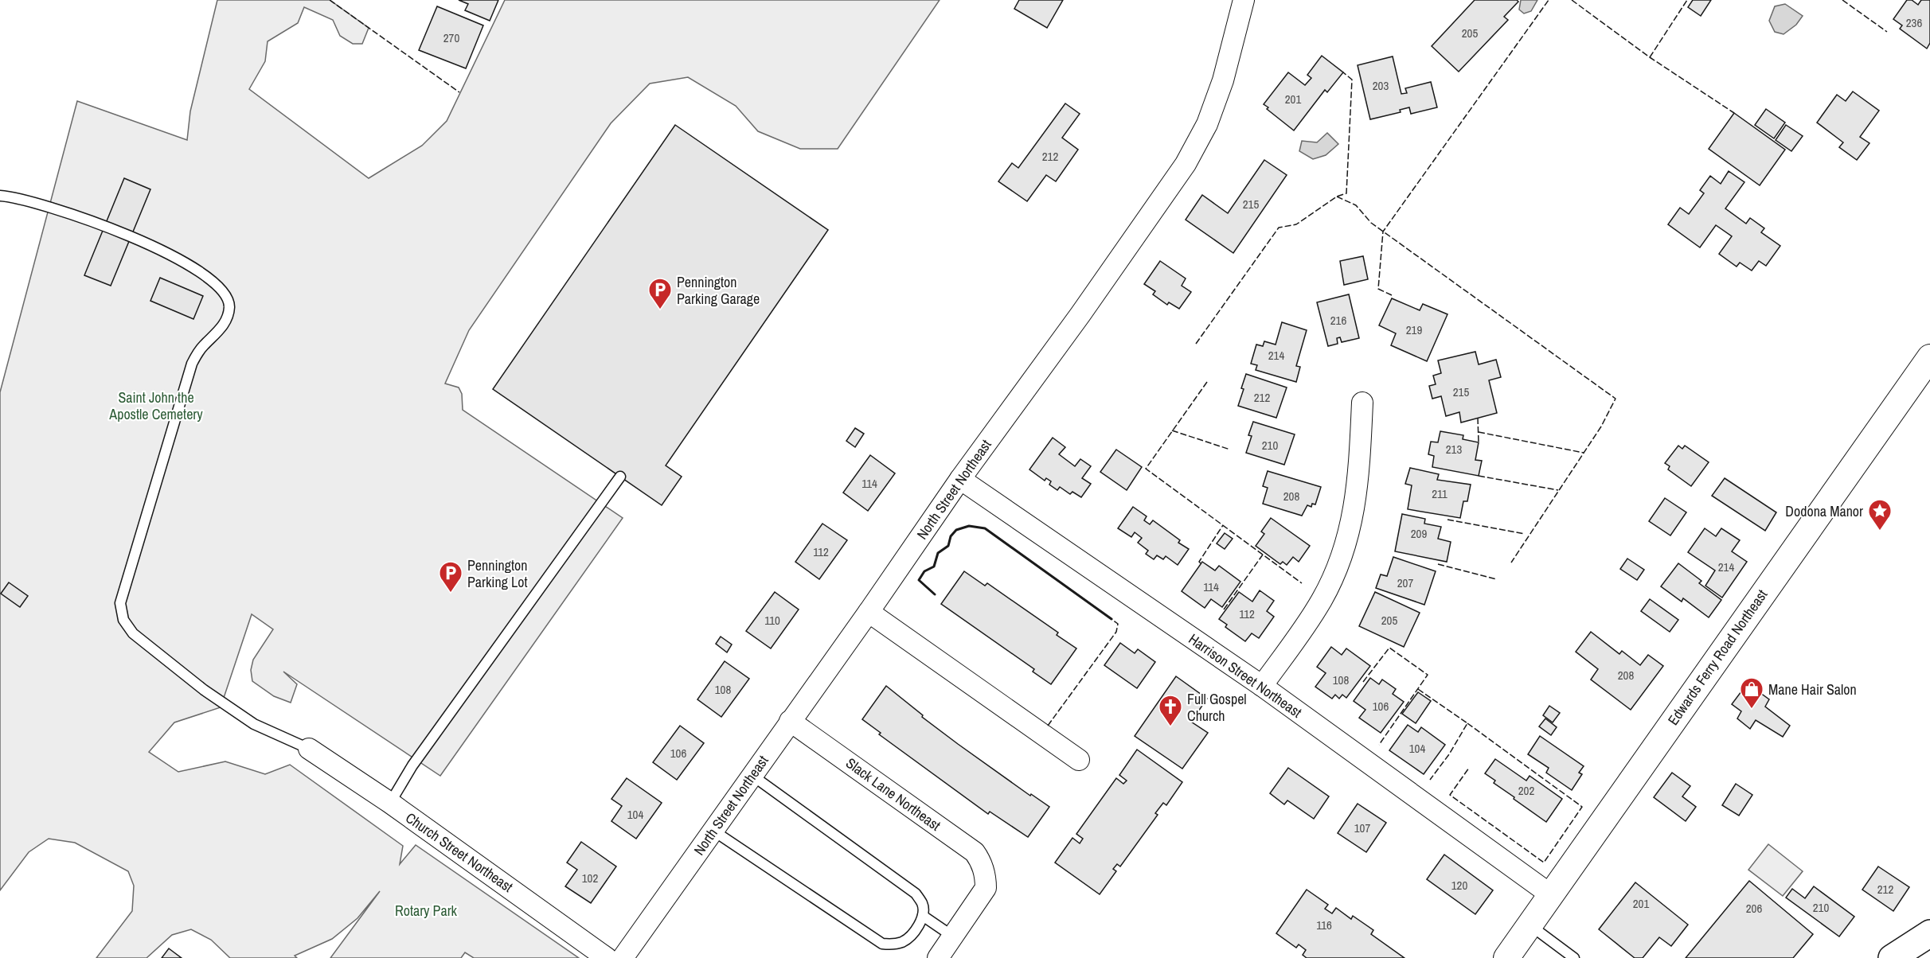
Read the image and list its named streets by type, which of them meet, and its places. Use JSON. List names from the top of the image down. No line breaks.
{"streets":{"street":["North Street Northeast","Edwards Ferry Road Northeast","Harrison Street Northeast","Slack Lane Northeast","Church Street Northeast"]},"crossings":[["North Street Northeast","Harrison Street Northeast"],["North Street Northeast","Slack Lane Northeast"],["Edwards Ferry Road Northeast","Harrison Street Northeast"]],"parks":["Saint John the Apostle Cemetery","Rotary Park"],"places":{"parking":["Pennington Parking Garage","Pennington Parking Lot"],"place":["Dodona Manor"],"shop":["Mane Hair Salon"],"church":["Full Gospel Church"]},"house_numbers":["236","205","270","203","201","212","215","216","219","214","215","212","210","213","114","211","208","209","112","214","207","114","112","110","205","208","108","108","106","104","106","202","104","107","102","120","212","201","210","206","116"]}
